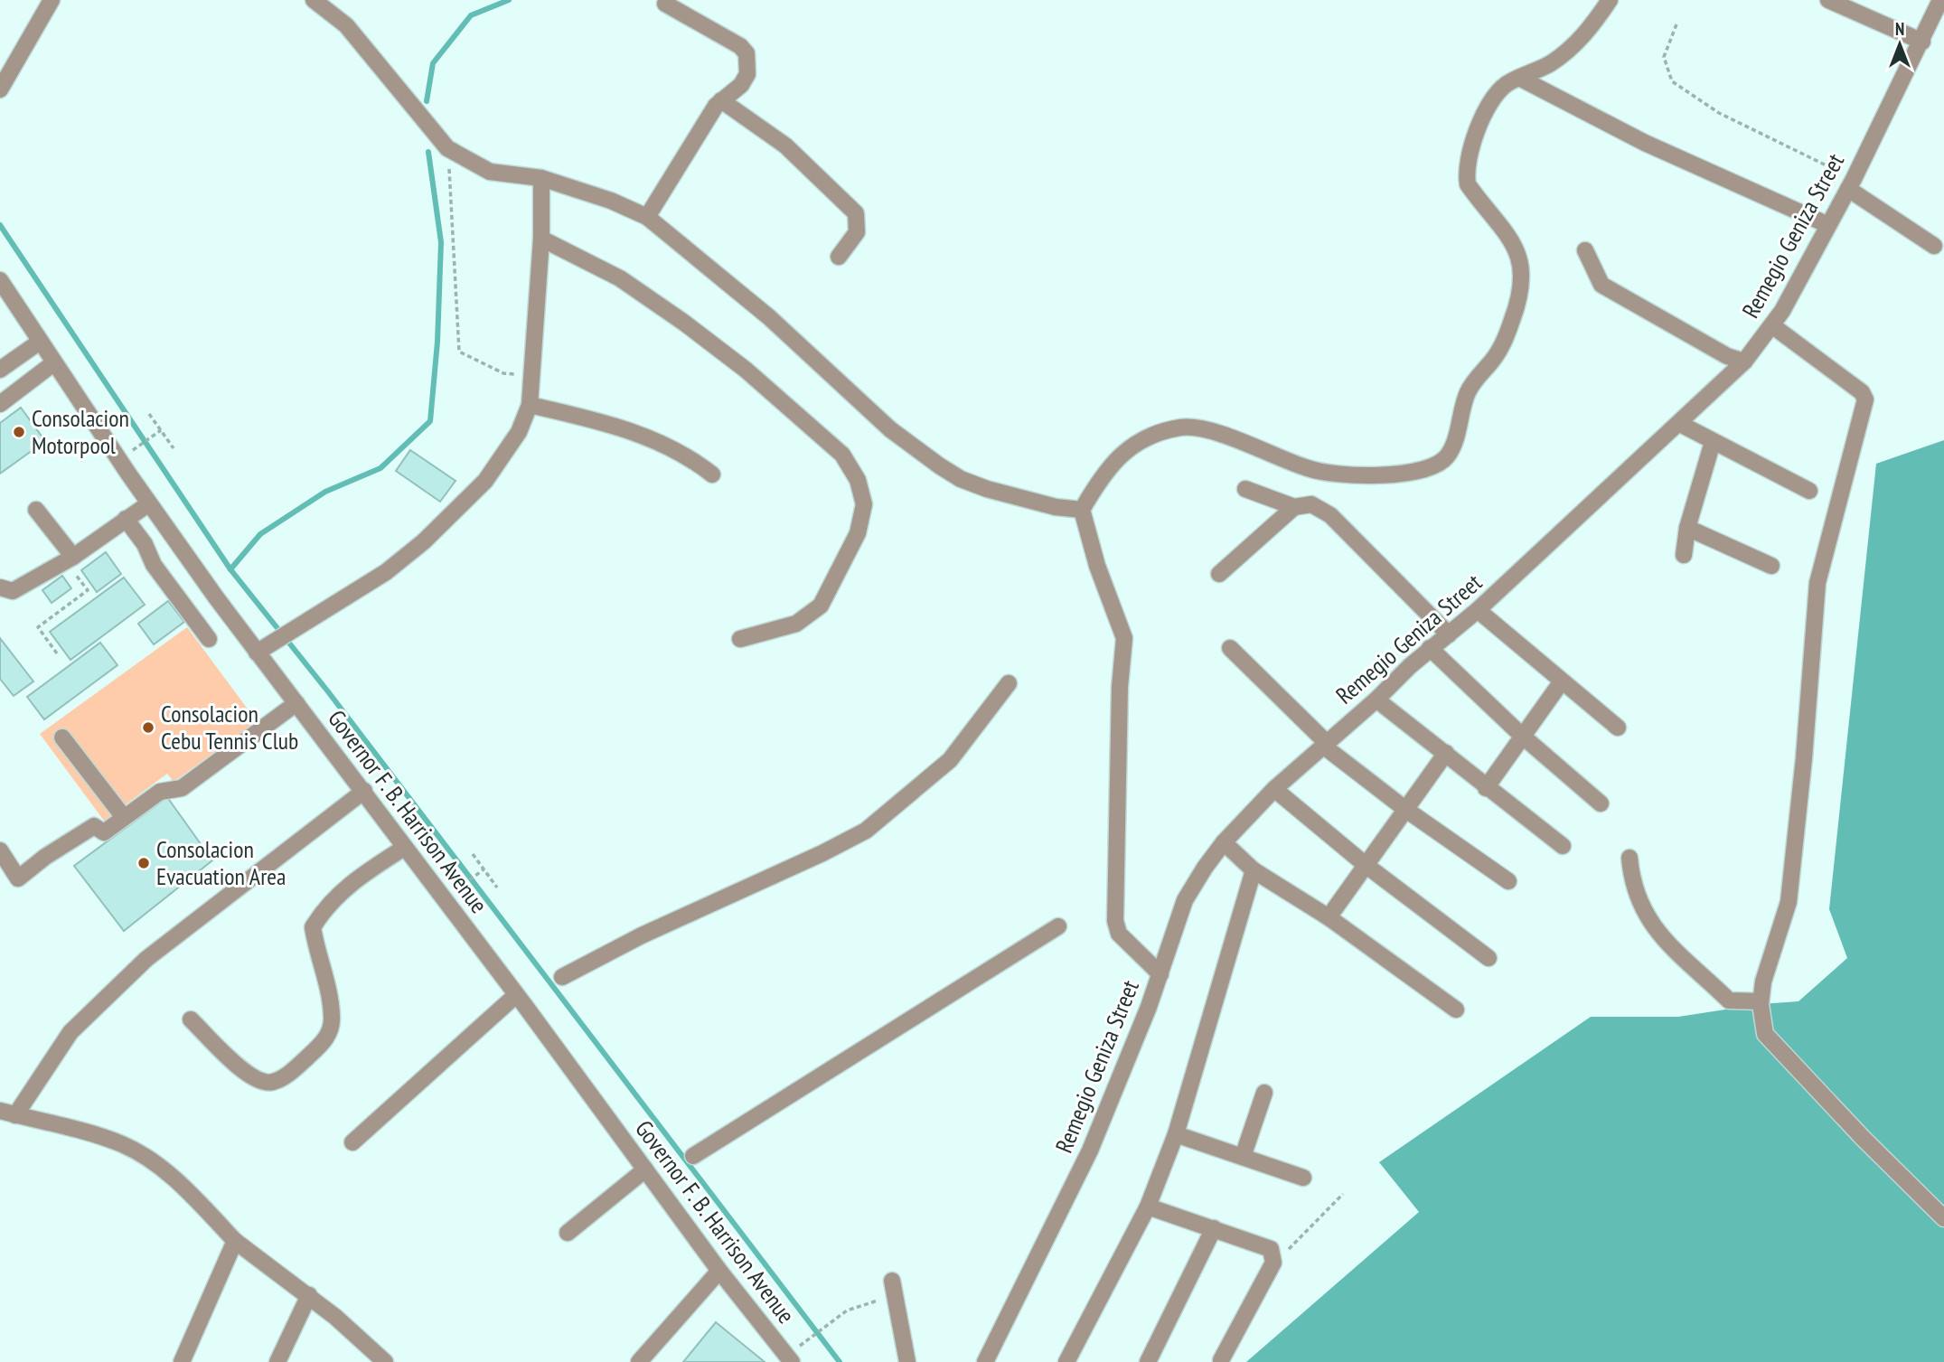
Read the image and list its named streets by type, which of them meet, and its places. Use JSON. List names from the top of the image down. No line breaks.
{"streets":{"street":["Remegio Geniza Street","Governor F. B. Harrison Avenue"]},"places":["Consolacion Motorpool","Consolacion Cebu Tennis Club","Consolacion Evacuation Area"],"north":"top"}
